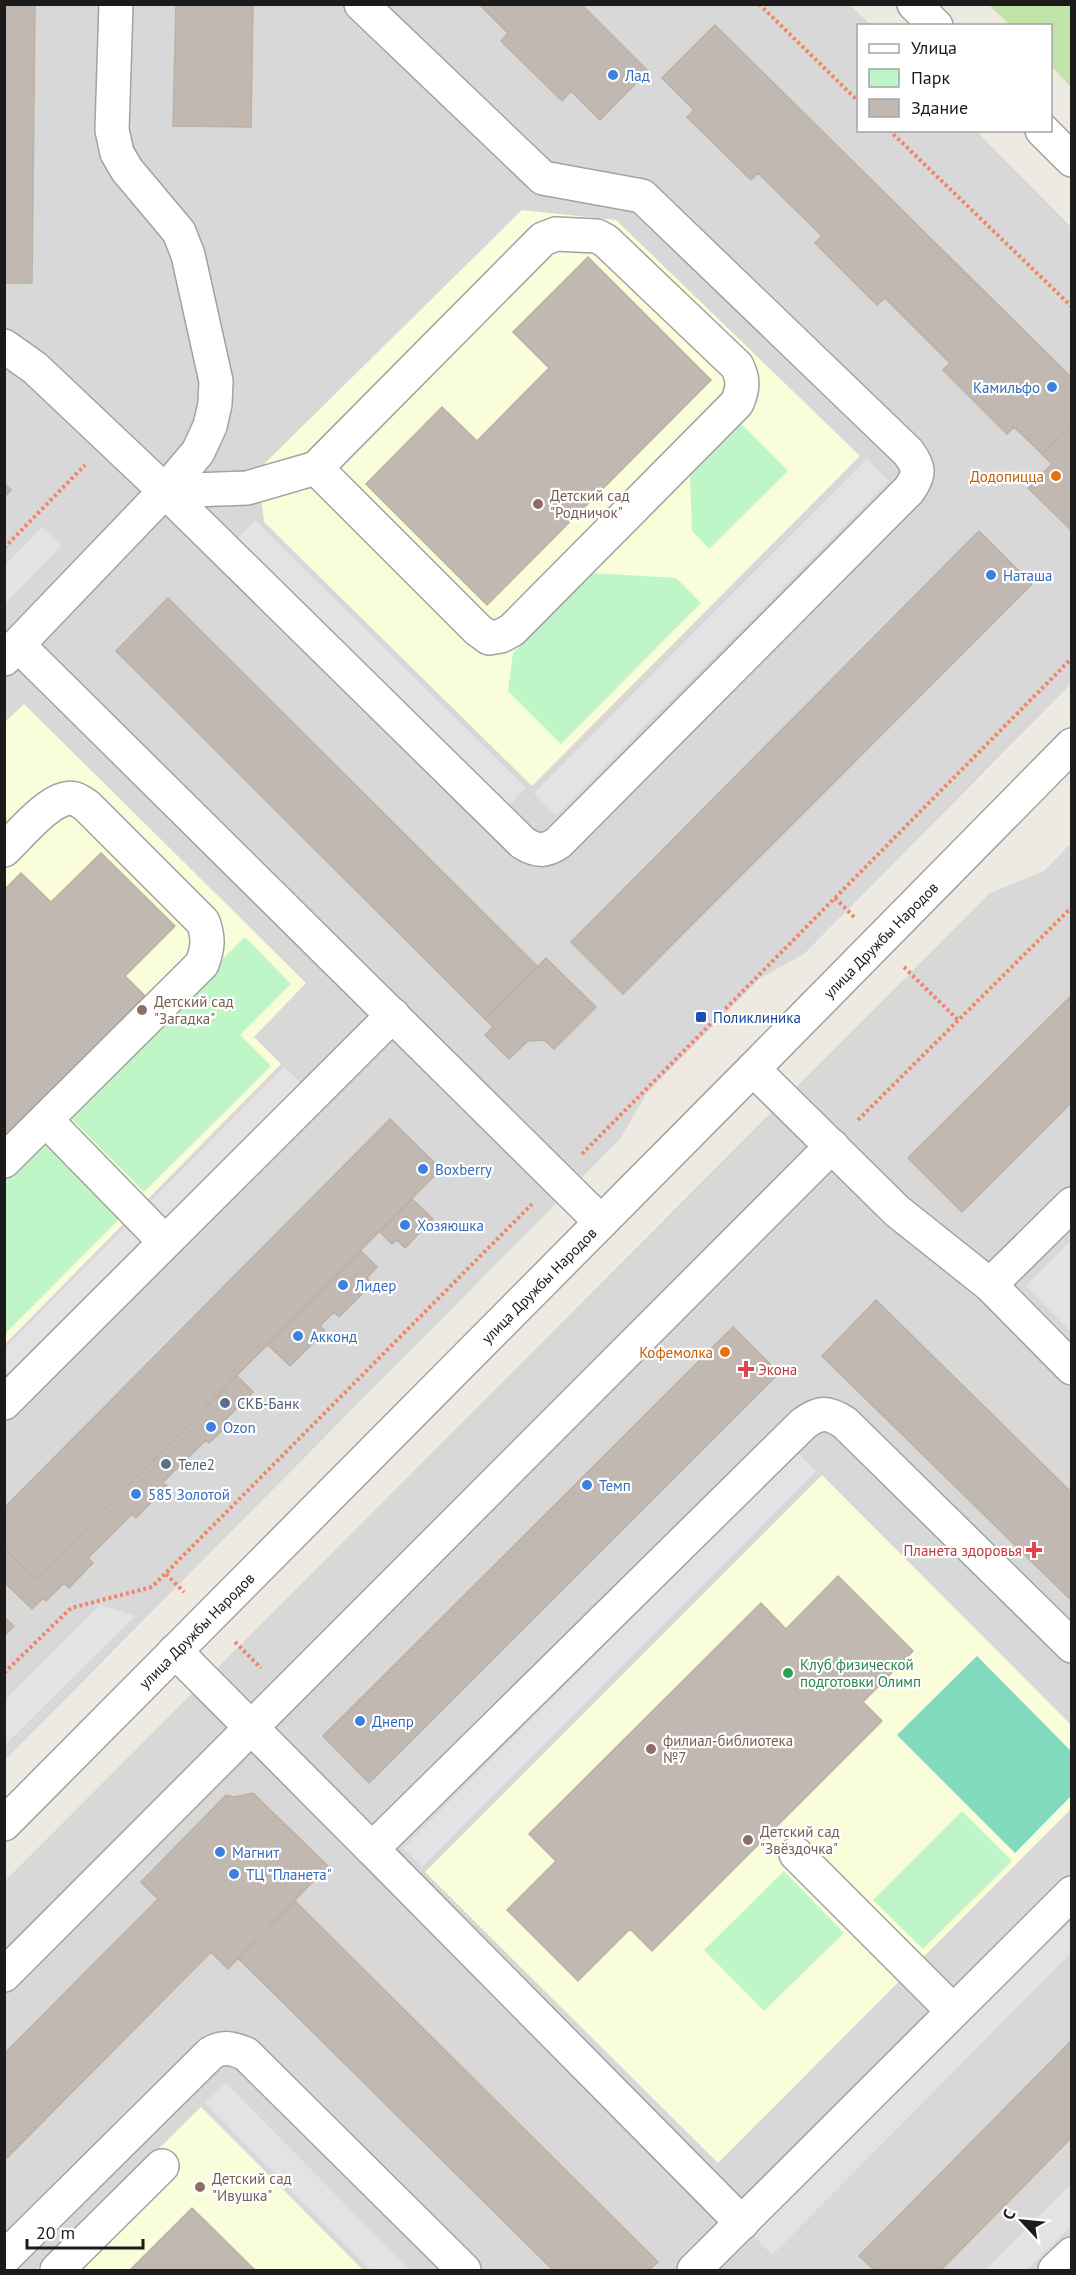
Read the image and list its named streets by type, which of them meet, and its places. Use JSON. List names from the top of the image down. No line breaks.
{"streets":{"street":["улица Дружбы Народов"]},"places":{"other":["Лад","Камильфо","Додопицца","Детский сад \"Родничок\"","Наташа","Детский сад \"Загадка\"","Boxberry","Хозяюшка","Лидер","Акконд","Кофемолка","СКБ-Банк","Ozon","Теле2","Темп","585 Золотой","Клуб физической подготовки Олимп","Днепр","филиал-библиотека №7","Детский сад \"Звёздочка\"","Магнит","ТЦ \"Планета\"","Детский сад \"Ивушка\""],"transit":["Поликлиника"],"health":["Экона","Планета здоровья"]},"legend":["Улица","Парк","Здание"],"scale_bar":"20 m","north":"top left"}
